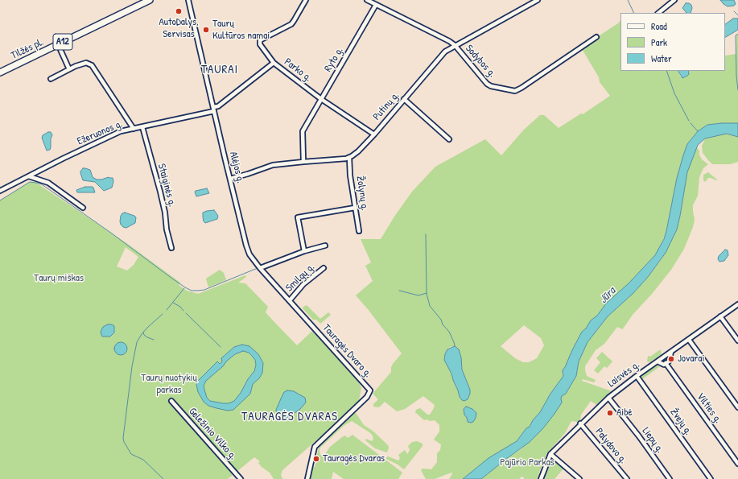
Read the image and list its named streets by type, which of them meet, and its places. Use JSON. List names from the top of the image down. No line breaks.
{"streets":{"highway":["A12","Tilžės pl."],"street":["Ryto g.","Sodybos g.","Parko g.","Putinų g.","Ežeruonos g.","Alėjos g.","Staiginės g.","Žolynų g.","Smilgų g.","Tauragės Dvaro g.","Laisvės g.","Vilties g.","Žvejų g.","Geležinio Vilko g.","Liepų g.","Palydovo g."]},"crossings":[["Ryto g.","Sodybos g."],["Ryto g.","Parko g."],["Sodybos g.","Putinų g."],["Parko g.","Putinų g."],["Parko g.","Ežeruonos g."],["Parko g.","Alėjos g."],["Putinų g.","Žolynų g."],["Ežeruonos g.","Alėjos g."],["Ežeruonos g.","Staiginės g."],["Alėjos g.","Tauragės Dvaro g."],["Smilgų g.","Tauragės Dvaro g."],["Laisvės g.","Žvejų g."],["Laisvės g.","Liepų g."],["Laisvės g.","Palydovo g."]],"districts":["TAURAI","TAURAGĖS DVARAS"],"water":["Jūra"],"parks":["Taurų miškas","Taurų nuotykių parkas","Pajūrio Parkas"],"places":["AutoDalys, Servisas","Taurų Kultūros namai","Jovarai","Aibė","Tauragės Dvaras"],"legend":["Road","Park","Water"]}
